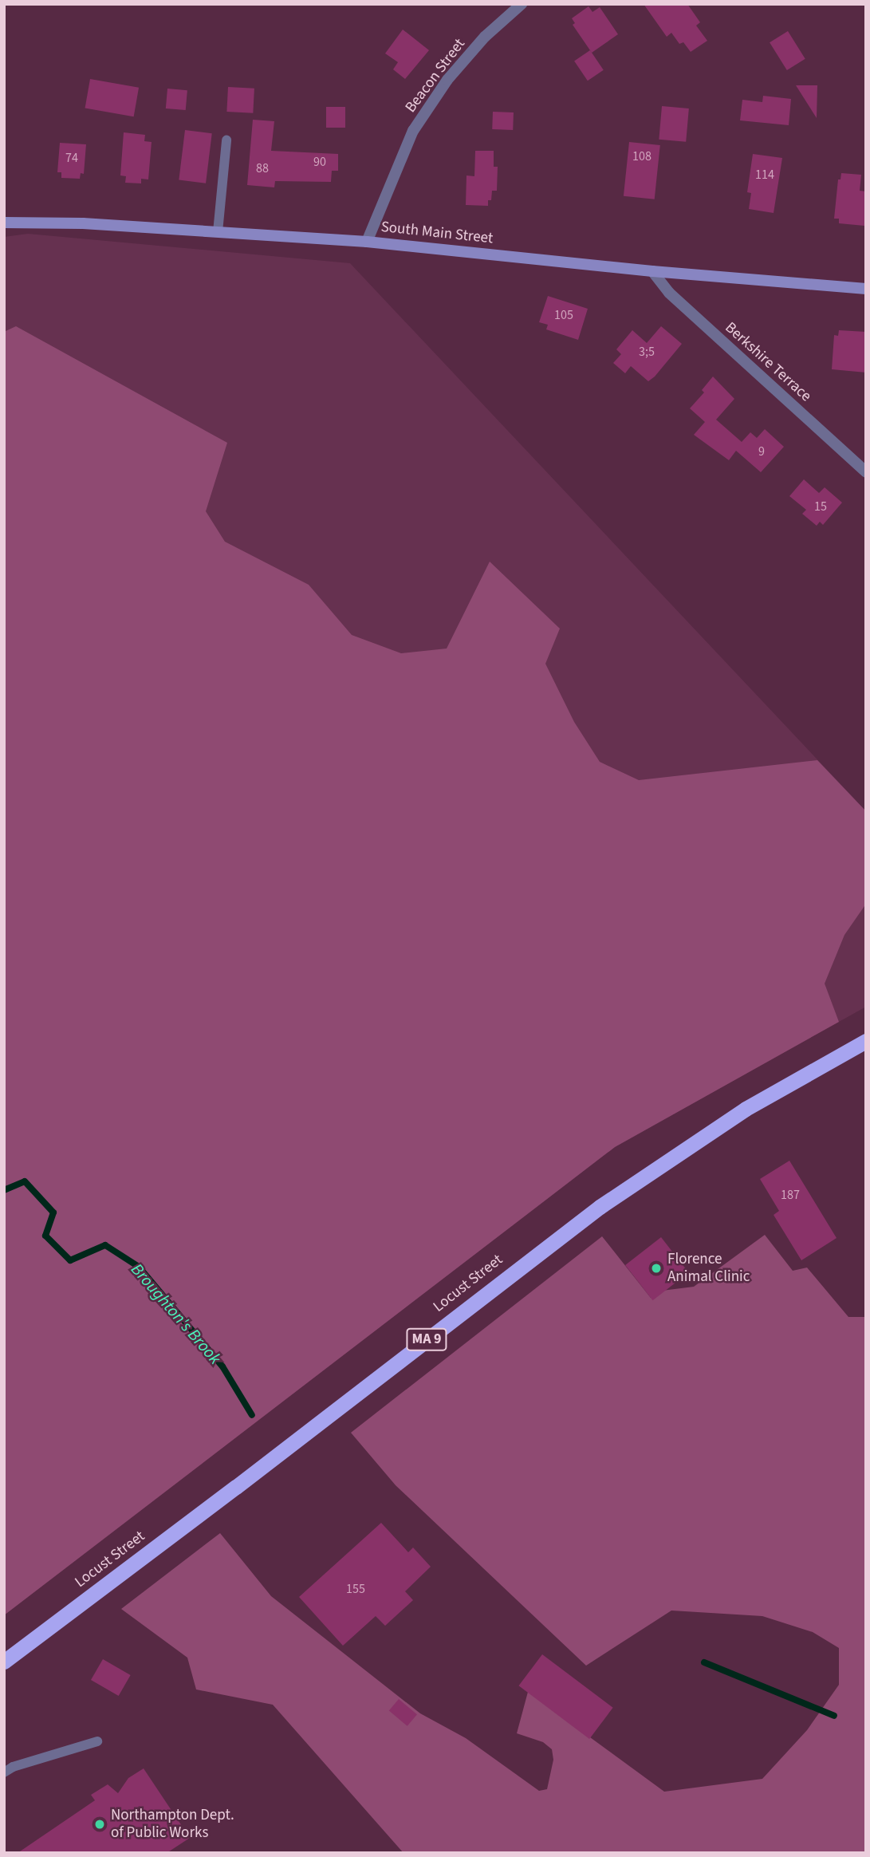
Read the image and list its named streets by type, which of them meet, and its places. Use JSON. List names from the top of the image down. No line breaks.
{"streets":{"highway":["Locust Street","MA 9"],"main road":["South Main Street"],"street":["Beacon Street","Berkshire Terrace"]},"crossings":[["Beacon Street","South Main Street"],["South Main Street","Berkshire Terrace"]],"water":["Broughton's Brook"],"places":["Florence Animal Clinic","Northampton Dept. of Public Works"],"house_numbers":["108","74","90","88","114","105","3;5","9","15","187","155"]}
